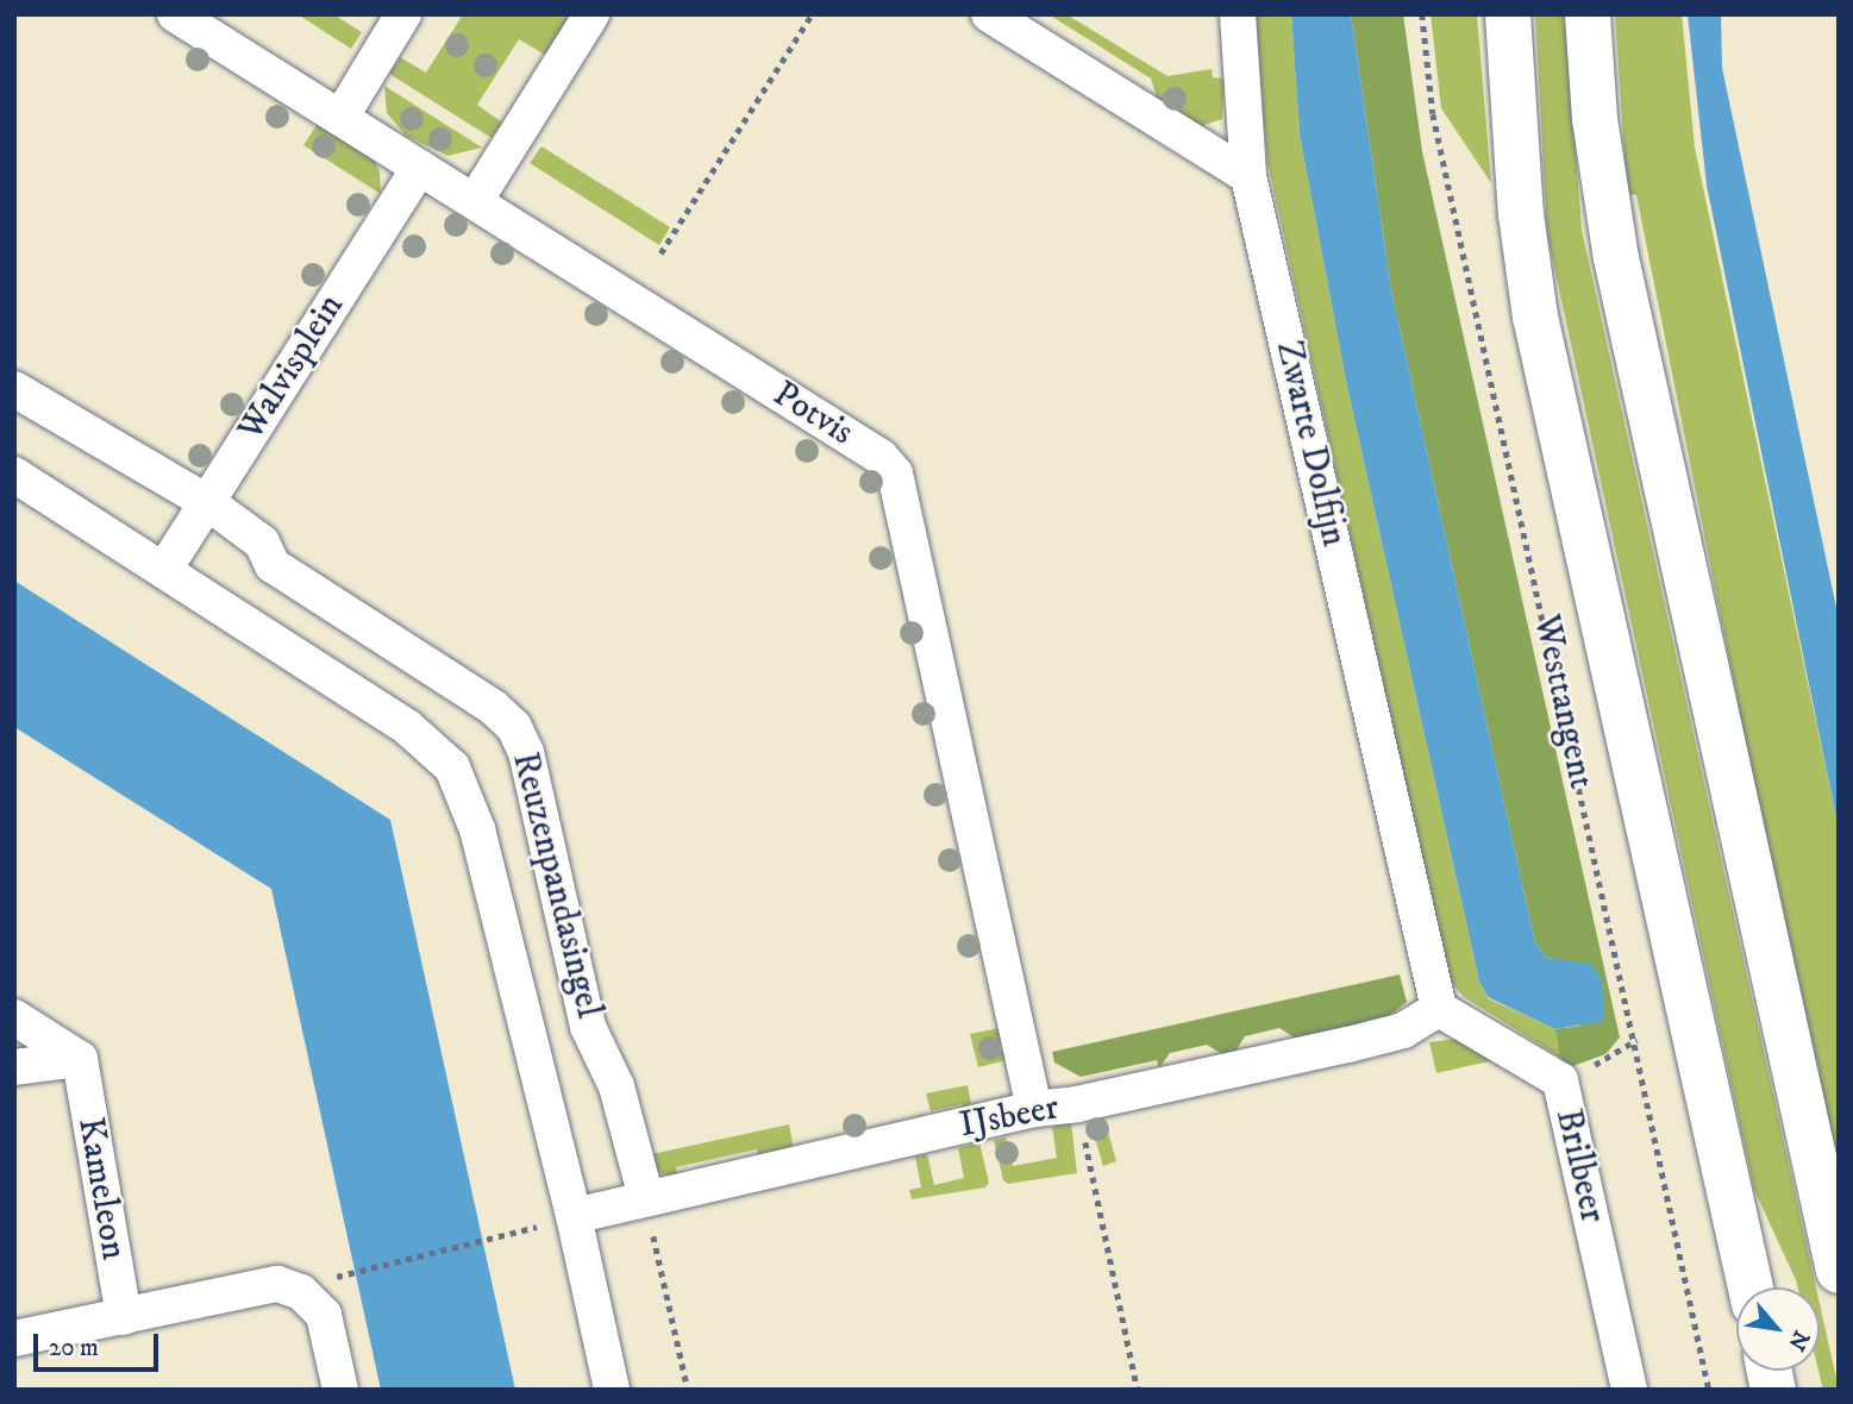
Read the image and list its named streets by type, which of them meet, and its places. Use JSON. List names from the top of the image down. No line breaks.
{"streets":{"main road":["Westtangent"],"street":["Walvisplein","Potvis","Zwarte Dolfijn","Reuzenpandasingel","IJsbeer","Brilbeer","Kameleon"]},"crossings":[["Walvisplein","Potvis"],["Walvisplein","Reuzenpandasingel"],["Potvis","IJsbeer"],["Zwarte Dolfijn","IJsbeer"],["Zwarte Dolfijn","Brilbeer"],["Reuzenpandasingel","IJsbeer"],["IJsbeer","Brilbeer"]],"scale_bar":"20 m","north":"bottom right"}
